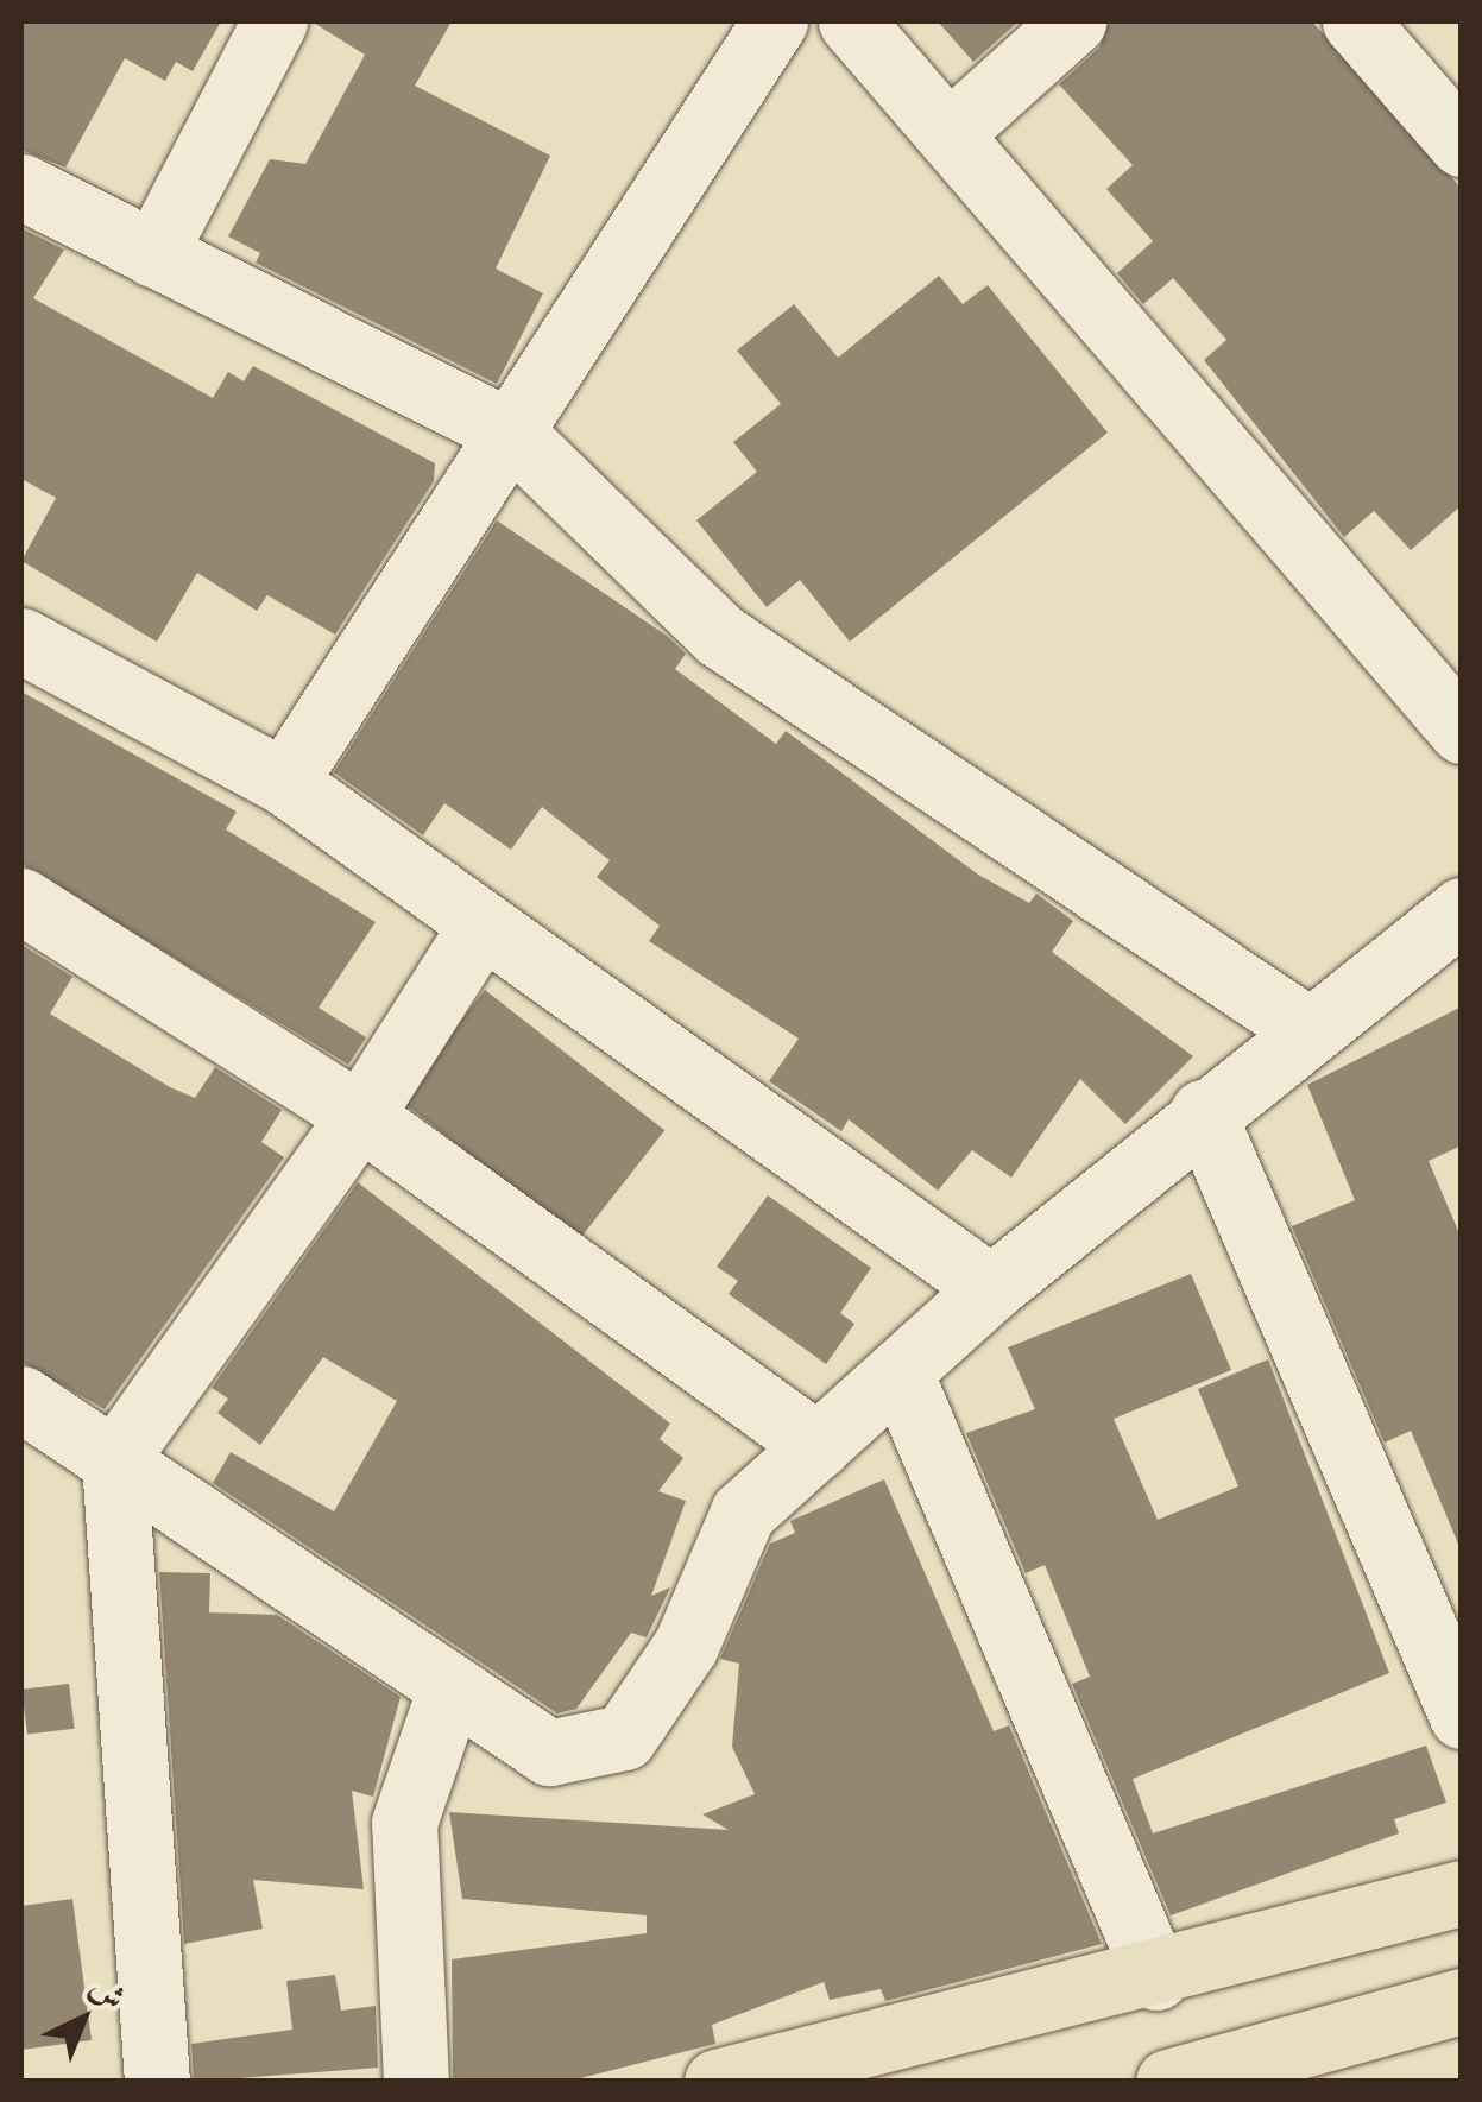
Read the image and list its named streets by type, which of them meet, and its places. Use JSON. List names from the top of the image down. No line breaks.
{"north":"top right"}
